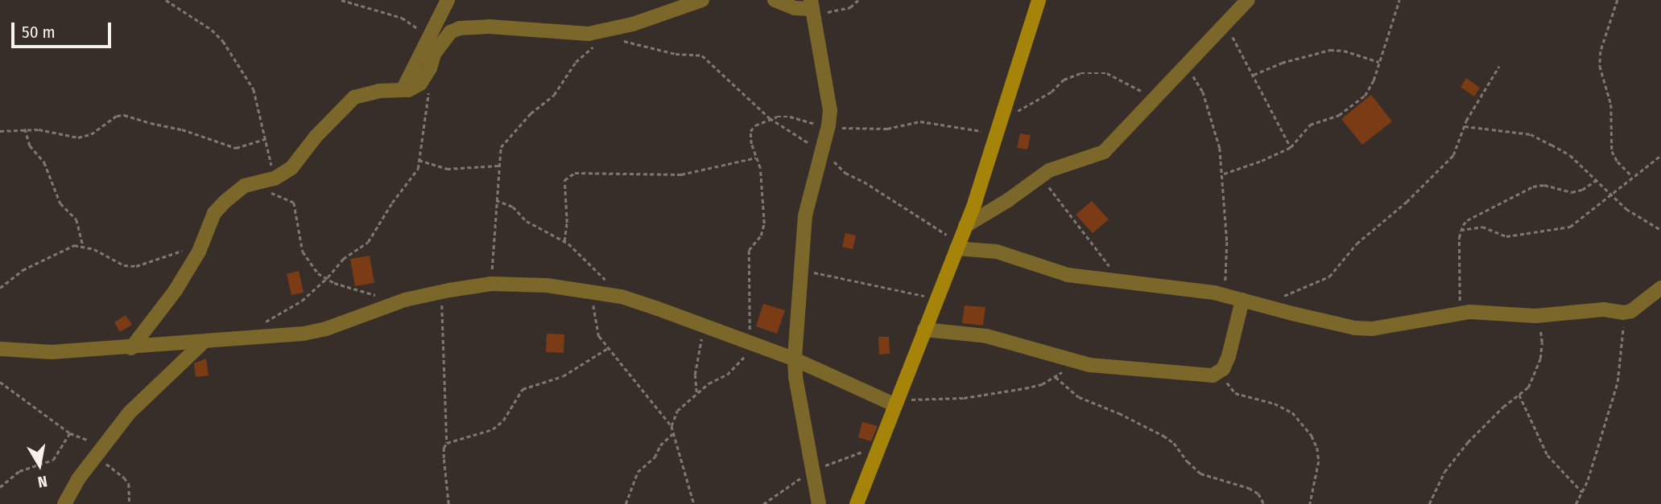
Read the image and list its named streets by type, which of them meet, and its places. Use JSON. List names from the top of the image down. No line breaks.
{"scale_bar":"50 m","north":"bottom"}
